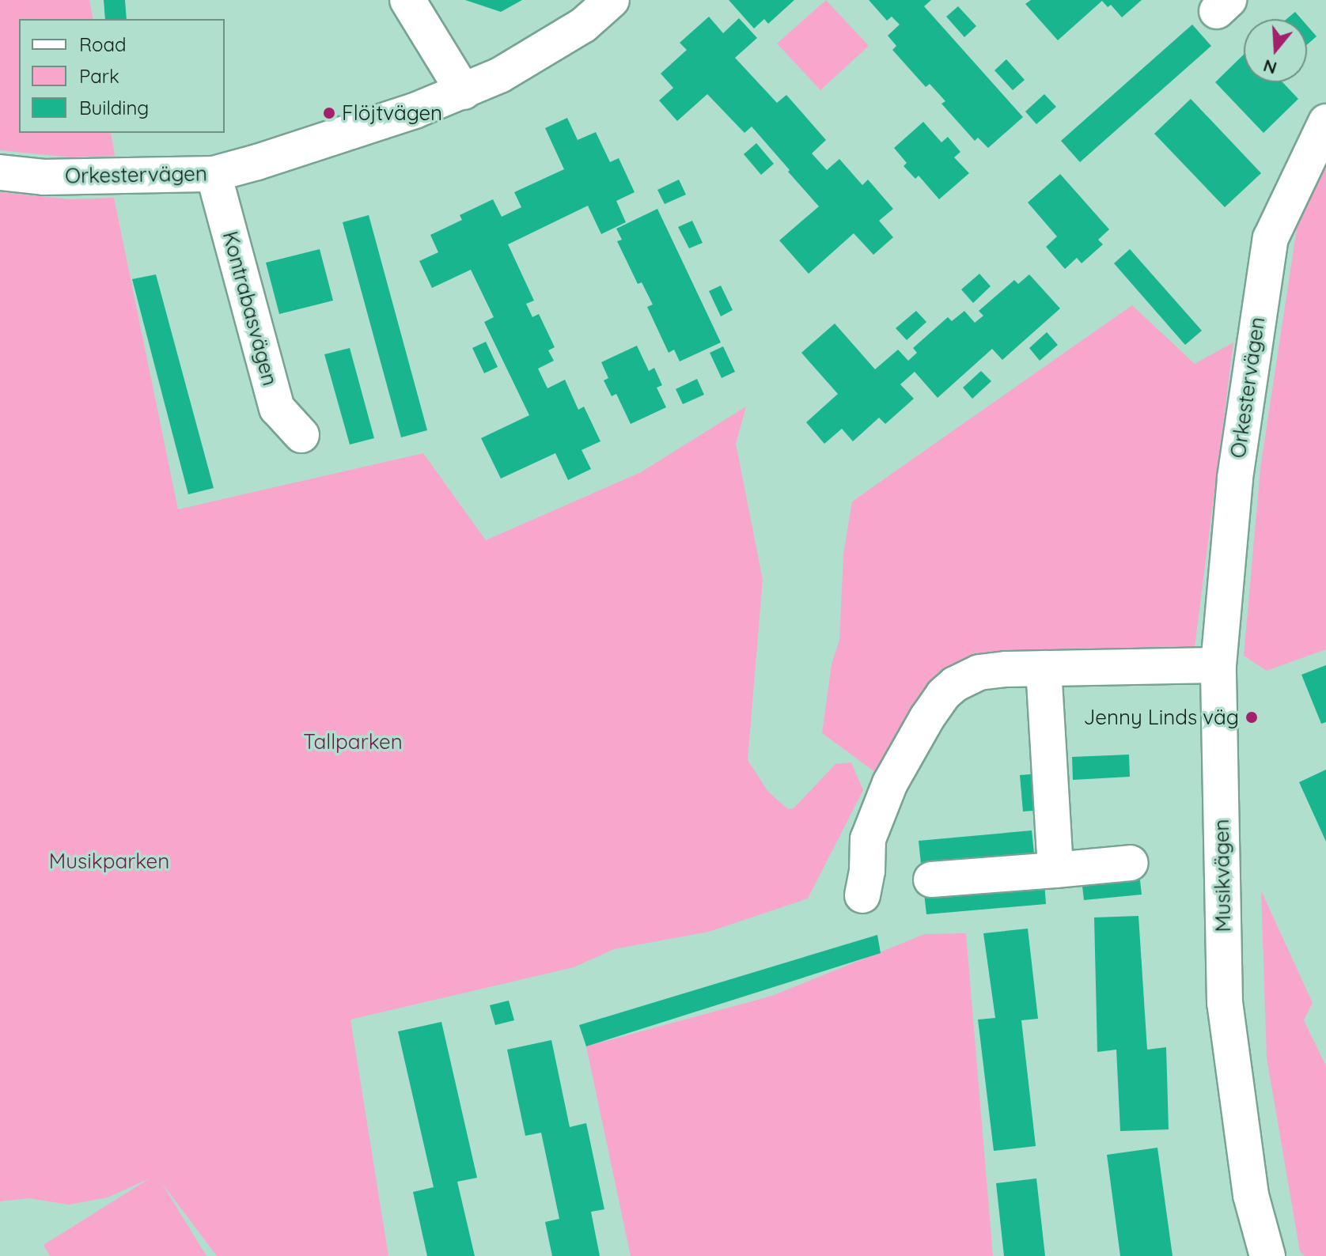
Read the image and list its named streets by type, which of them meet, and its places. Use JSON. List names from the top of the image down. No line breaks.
{"streets":{"street":["Orkestervägen","Kontrabasvägen","Musikvägen"]},"crossings":[["Orkestervägen","Kontrabasvägen"],["Orkestervägen","Musikvägen"]],"parks":["Tallparken","Musikparken"],"places":["Flöjtvägen","Jenny Linds väg"],"legend":["Road","Park","Building"],"north":"bottom"}
